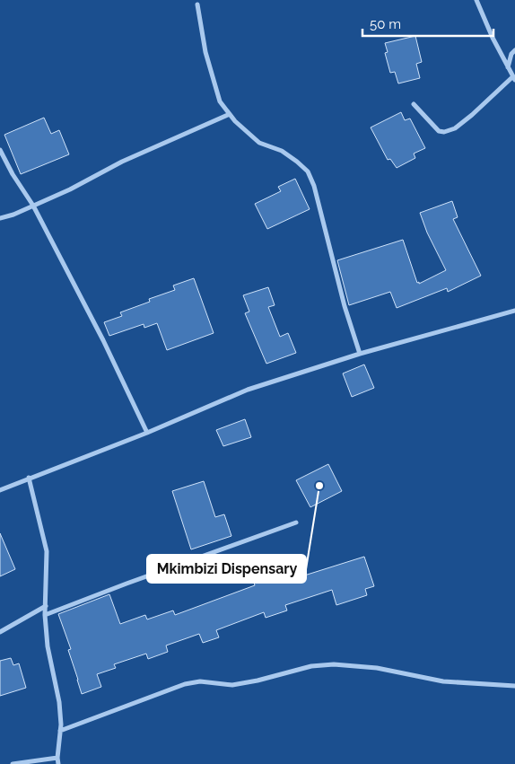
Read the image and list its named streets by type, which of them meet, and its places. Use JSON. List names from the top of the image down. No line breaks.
{"places":["Mkimbizi Dispensary"],"scale_bar":"50 m"}
